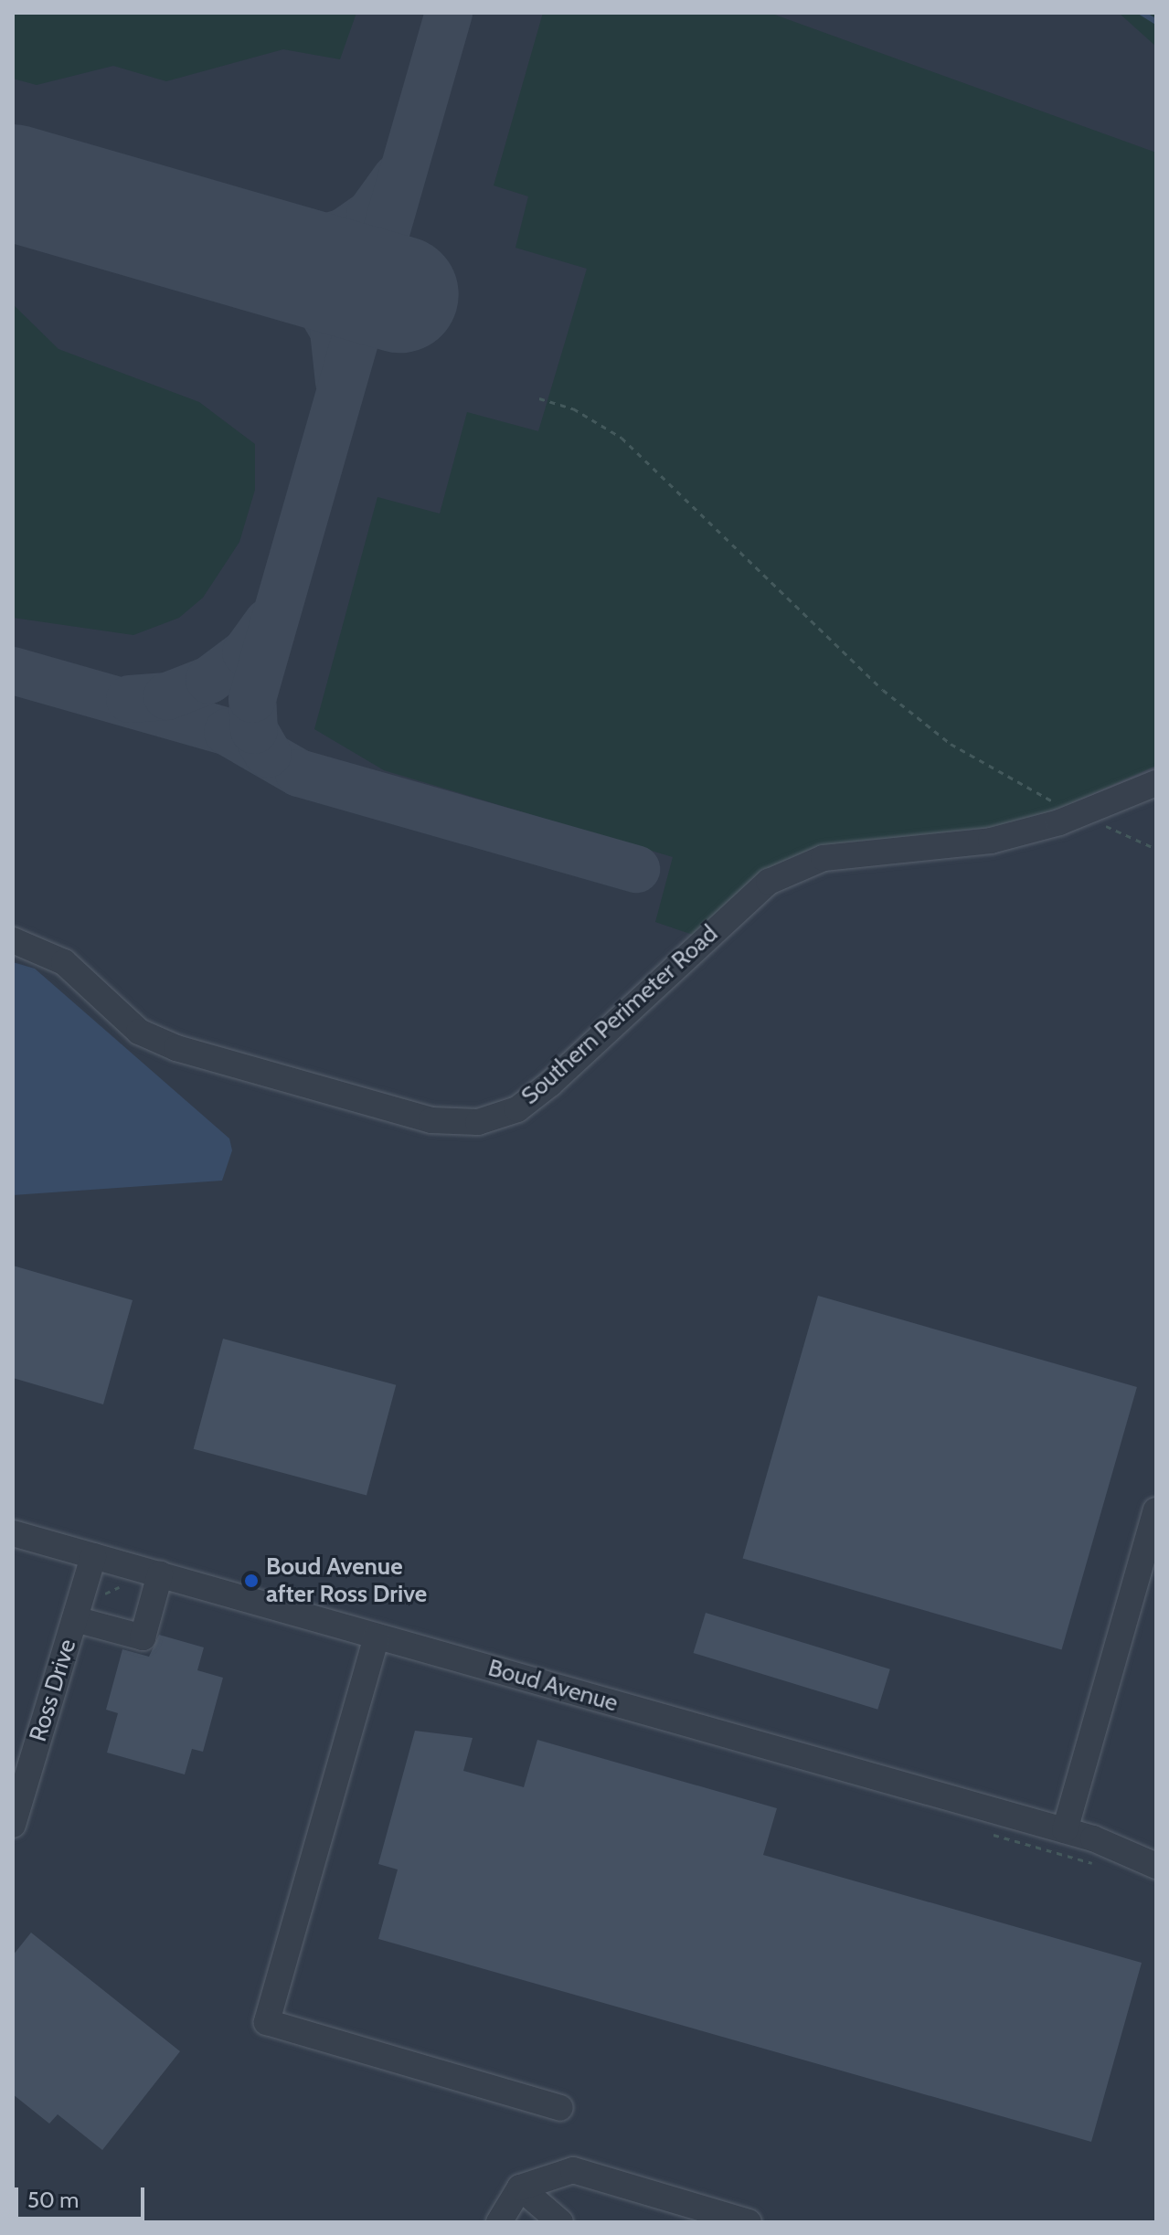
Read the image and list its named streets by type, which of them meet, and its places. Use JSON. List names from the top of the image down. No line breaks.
{"streets":{"street":["Southern Perimeter Road","Boud Avenue","Ross Drive"]},"crossings":[["Boud Avenue","Ross Drive"]],"places":["Boud Avenue after Ross Drive"],"scale_bar":"50 m"}
